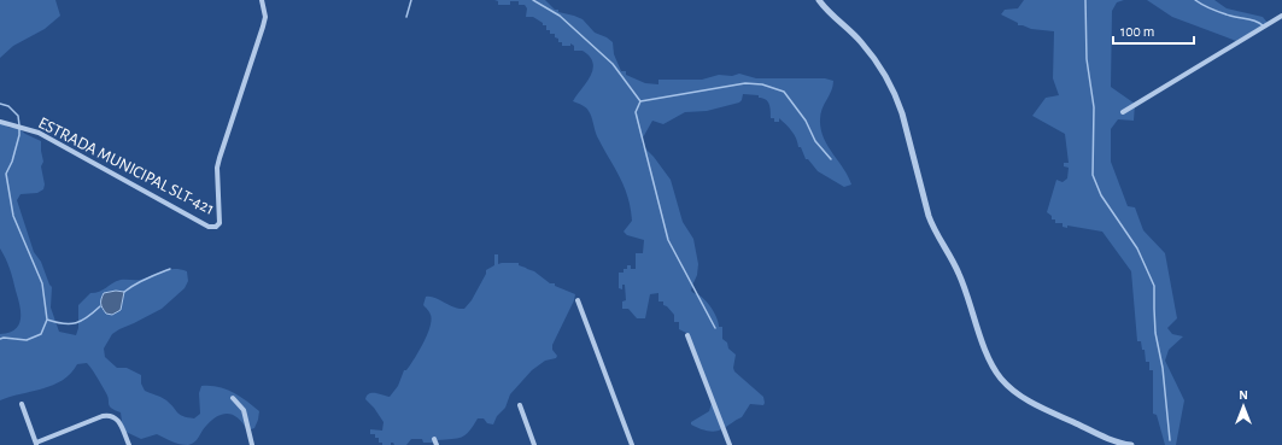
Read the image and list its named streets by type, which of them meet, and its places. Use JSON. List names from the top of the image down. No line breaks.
{"streets":{"street":["ESTRADA MUNICIPAL SLT-421"]},"scale_bar":"100 m","north":"top"}
